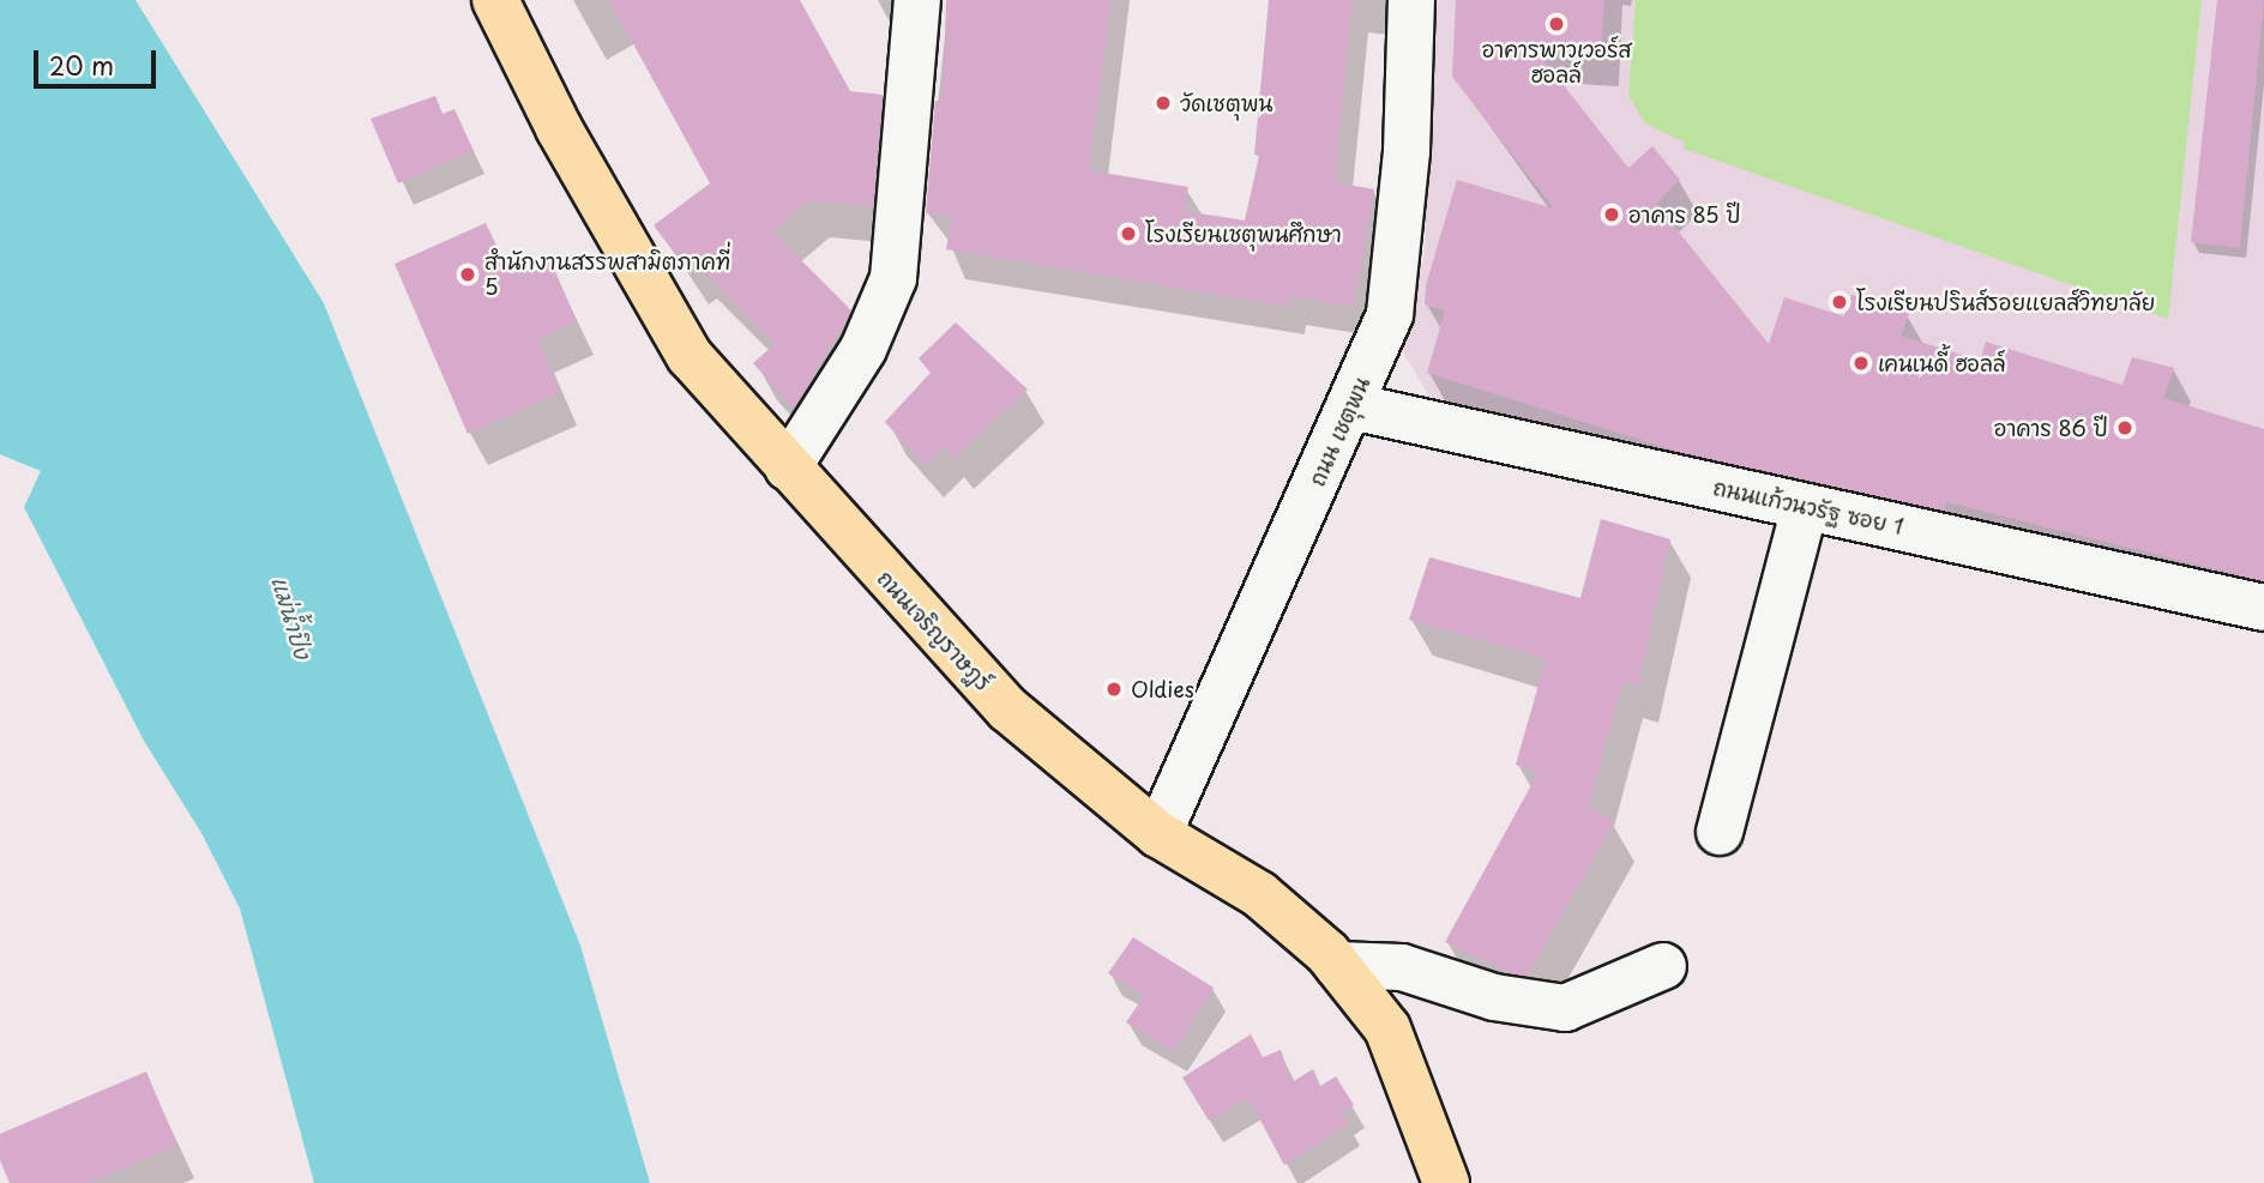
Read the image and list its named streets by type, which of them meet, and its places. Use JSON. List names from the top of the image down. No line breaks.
{"streets":{"main road":["ถนนเจริญราษฎร์"],"street":["ถนน เชตุพน","ถนนแก้วนวรัฐ ซอย 1"]},"crossings":[["ถนน เชตุพน","ถนนแก้วนวรัฐ ซอย 1"],["ถนน เชตุพน","ถนนเจริญราษฎร์"]],"water":["แม่น้ำปิง"],"places":["อาคารพาวเวอร์ส ฮอลล์","วัดเชตุพน","อาคาร 85 ปี","โรงเรียนเชตุพนศึกษา","สำนักงานสรรพสามิตภาคที่ 5","โรงเรียนปรินส์รอยแยลส์วิทยาลัย","เคนเนดี้ ฮอลล์","อาคาร 86 ปี","Oldies"],"scale_bar":"20 m"}
